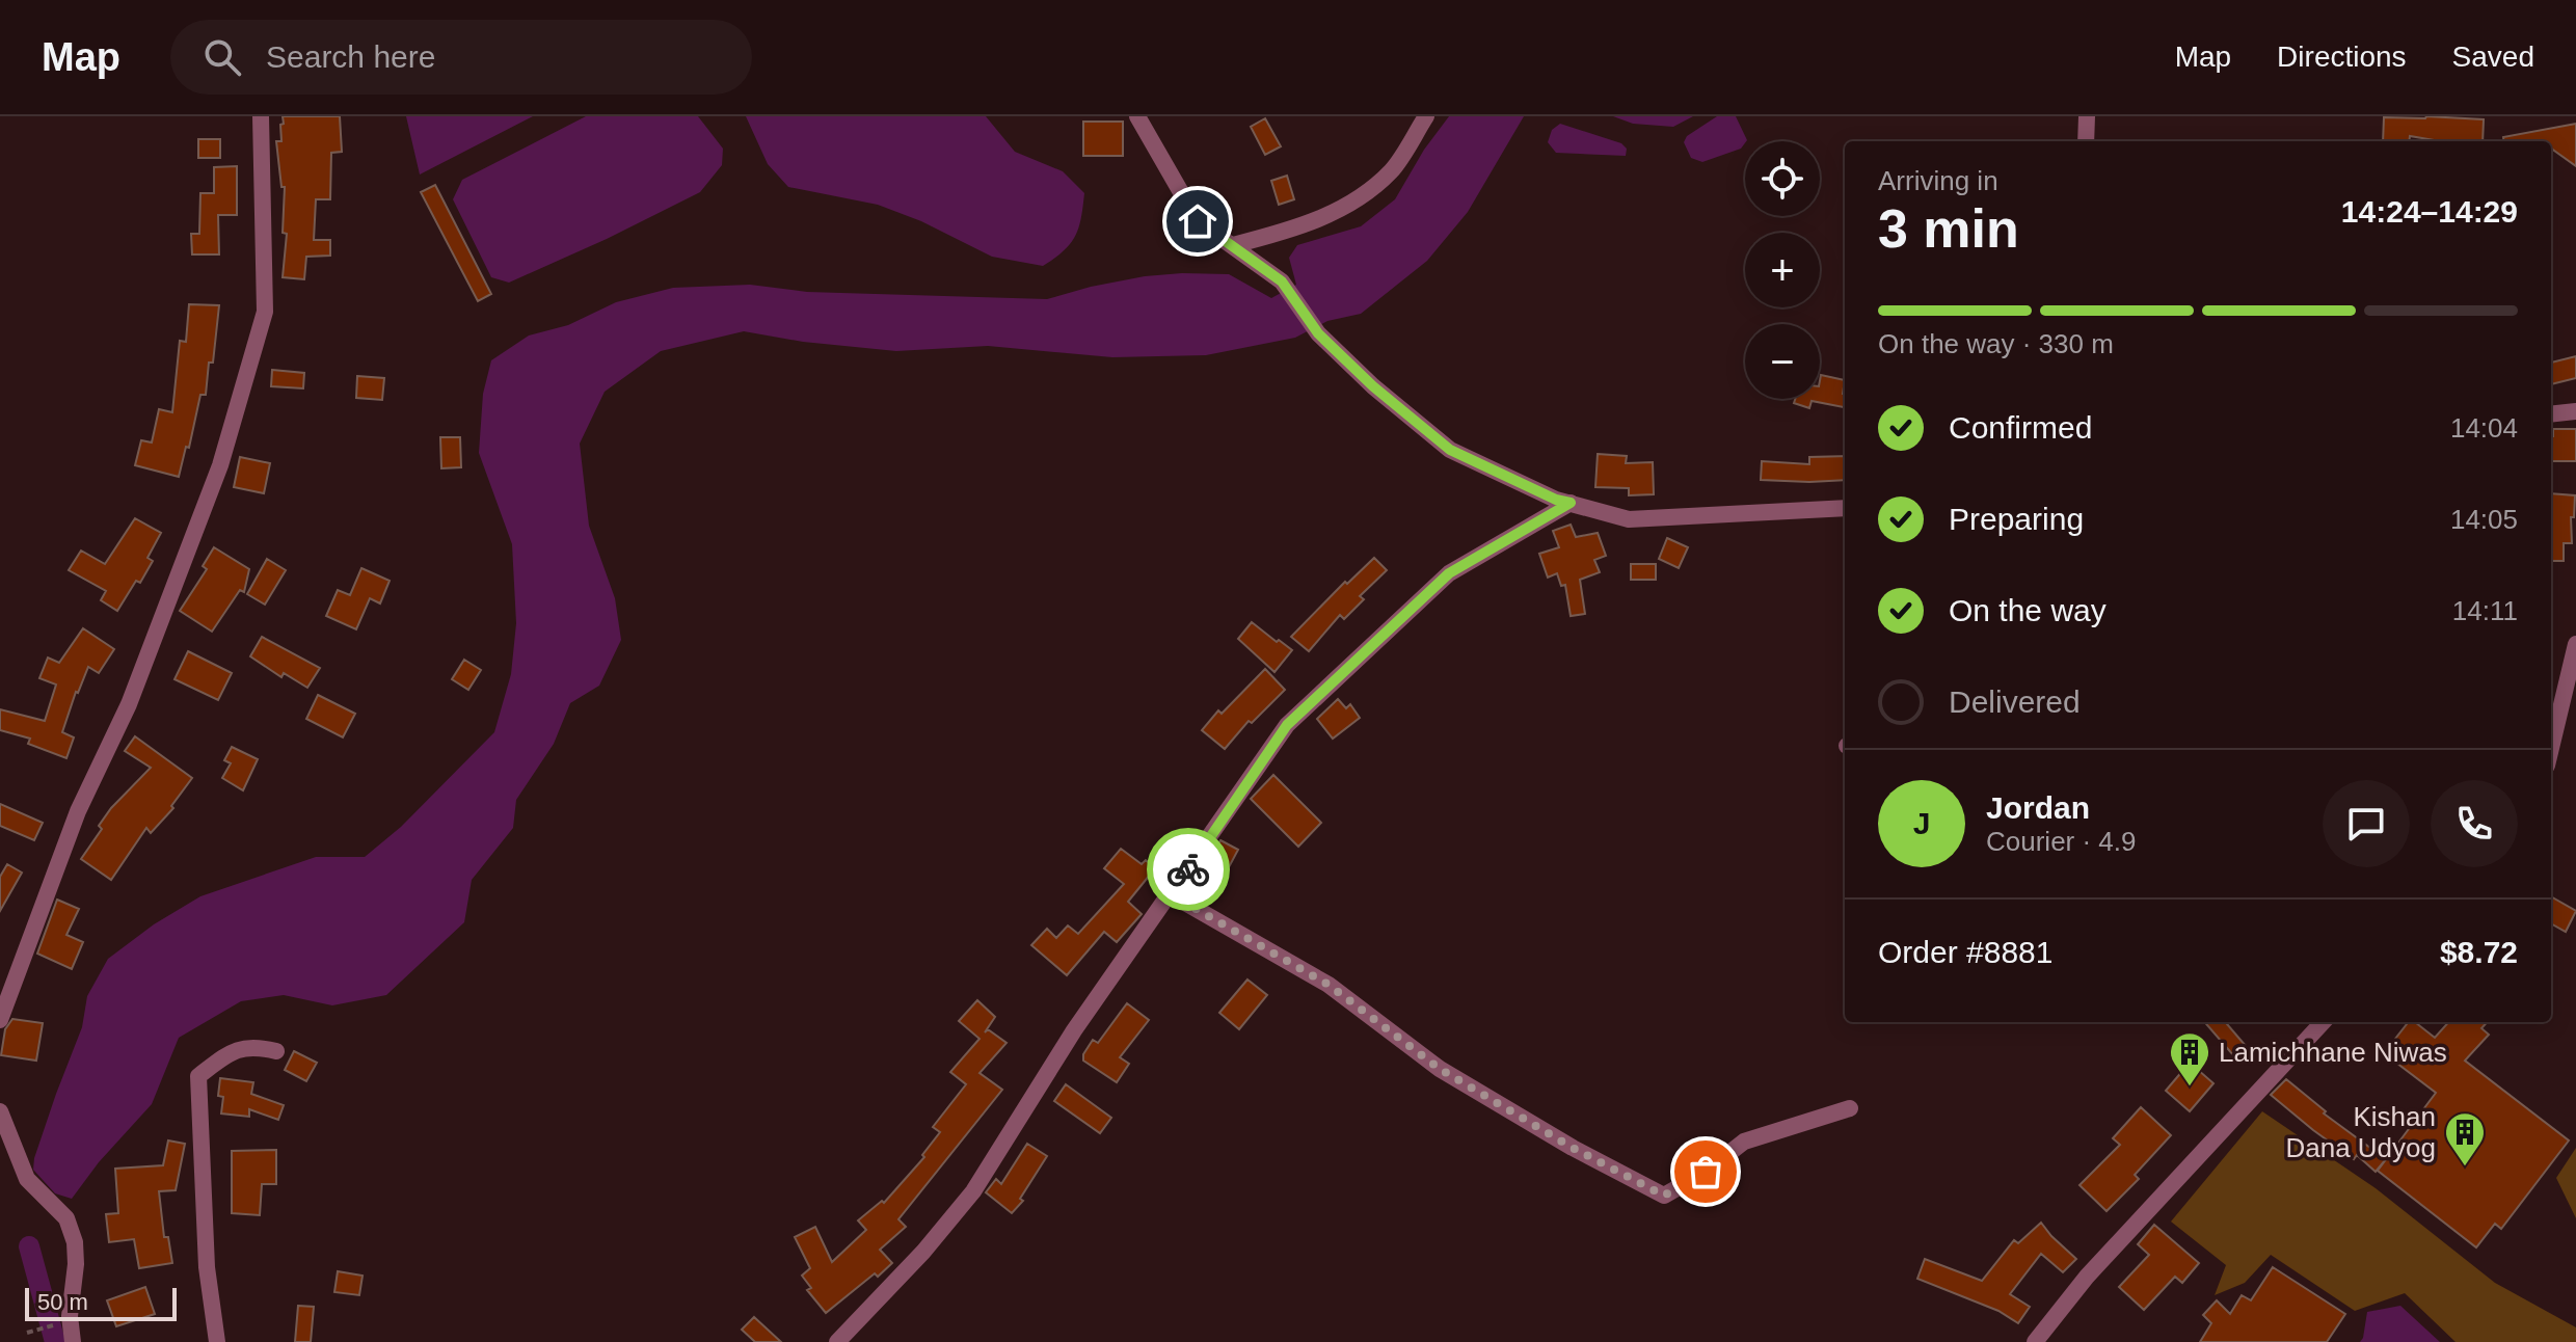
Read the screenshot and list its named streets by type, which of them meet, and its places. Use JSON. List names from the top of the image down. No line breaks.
{"places":{"building":["Lamichhane Niwas","Kishan Dana Udyog"]},"scale_bar":"50 m","page":{"header":"Map","search":"Search here","nav":["Map","Directions","Saved"],"map_buttons":["+","−"],"heading":["3 min","Arriving in","14:24–14:29"],"panel":["Jordan","Courier · 4.9","Order #8881","$8.72"],"bar":"On the way · 330 m","list":[["Confirmed","14:04"],["Preparing","14:05"],["On the way","14:11"],"Delivered"],"round":"J","scale":"50 m"}}
